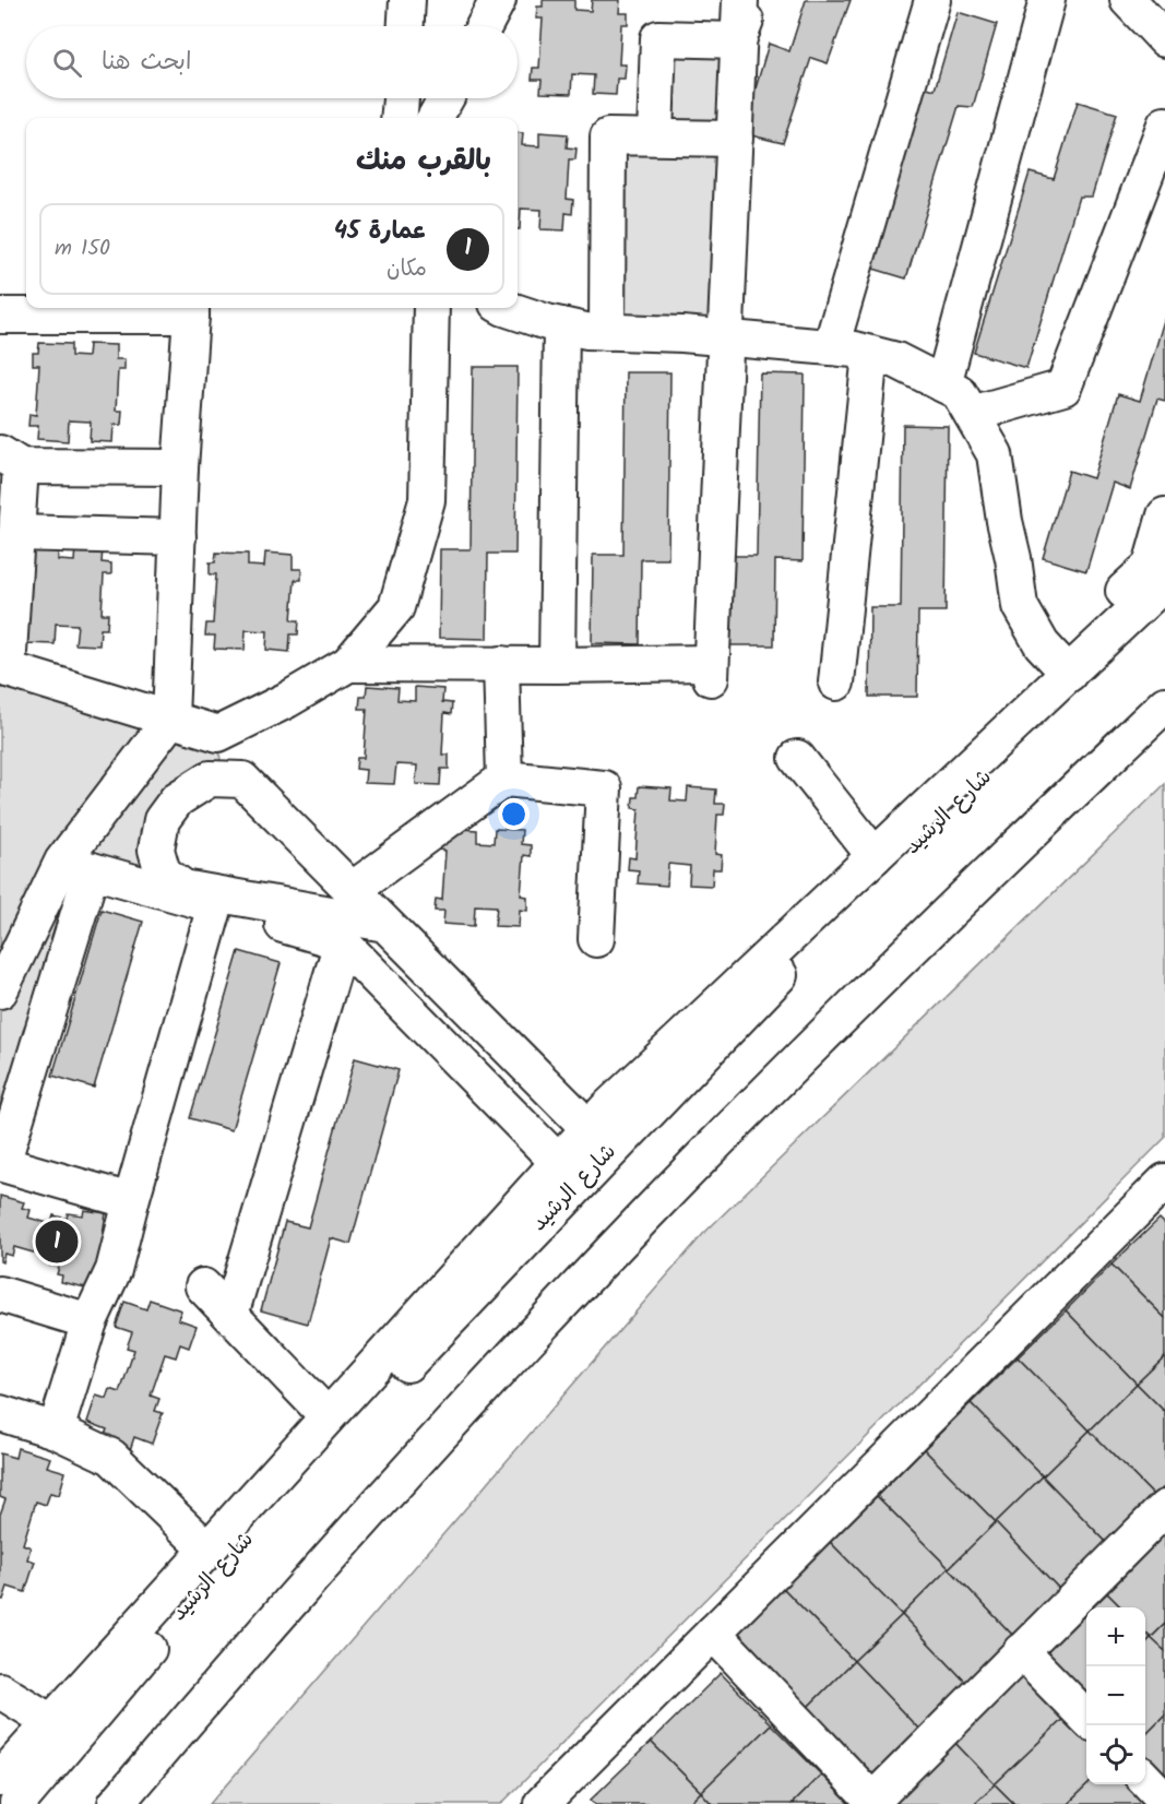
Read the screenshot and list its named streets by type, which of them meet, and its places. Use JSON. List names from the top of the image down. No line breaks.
{"streets":{"street":["شارع الرشيد"]},"page":{"search":"ابحث هنا","heading":"بالقرب منك","list":[{"mark":"1","name":"عمارة 45","note":"مكان","value":"150 m"}],"pins":"1","map_buttons":["+","−"]}}
